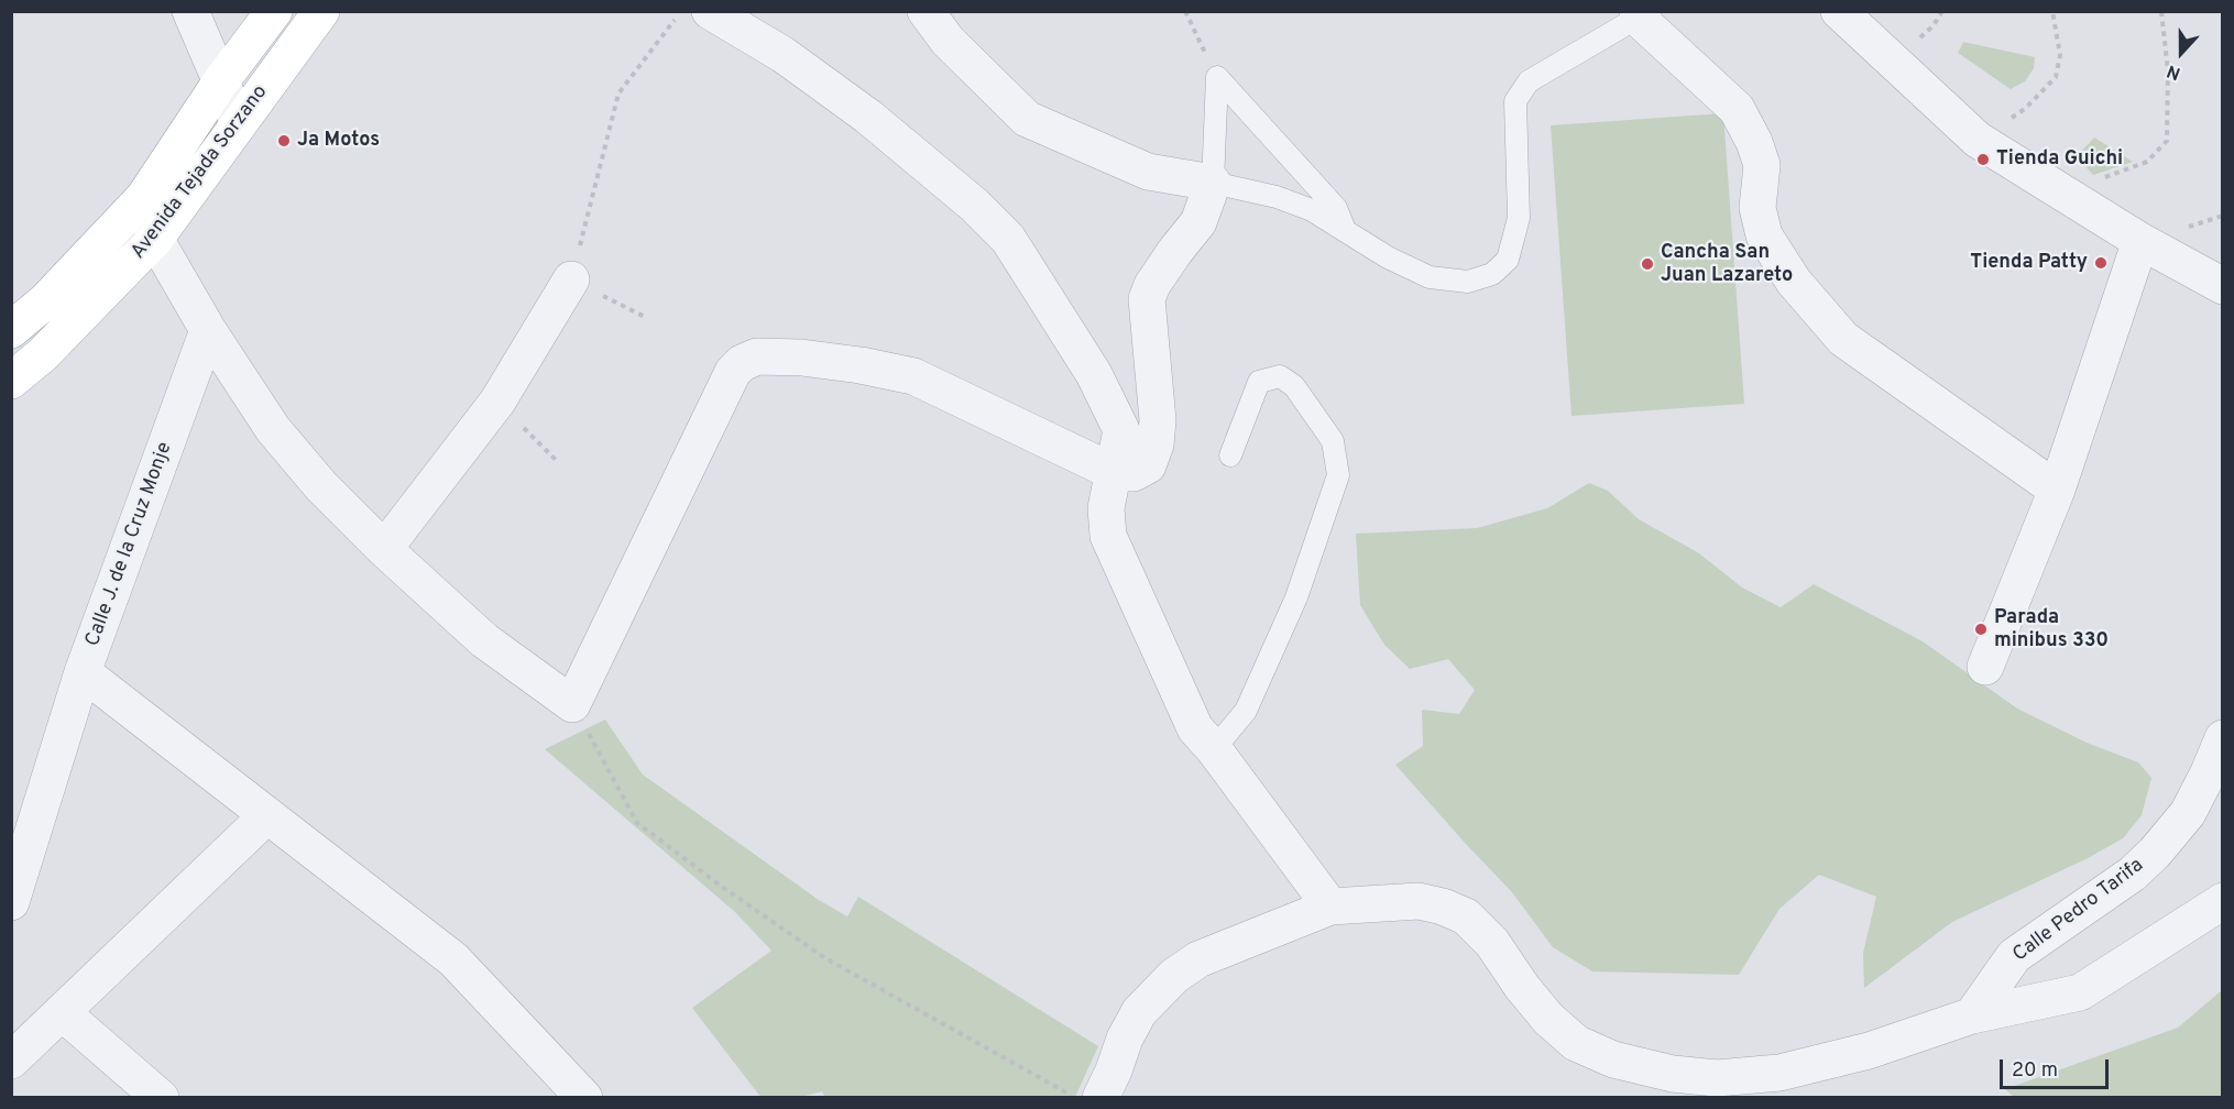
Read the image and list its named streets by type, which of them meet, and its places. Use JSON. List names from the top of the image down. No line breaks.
{"streets":{"main road":["Avenida Tejada Sorzano"],"street":["Calle J. de la Cruz Monje","Calle Pedro Tarifa"]},"places":["Ja Motos","Tienda Guichi","Tienda Patty","Cancha San Juan Lazareto","Parada minibus 330"],"scale_bar":"20 m","north":"bottom"}
